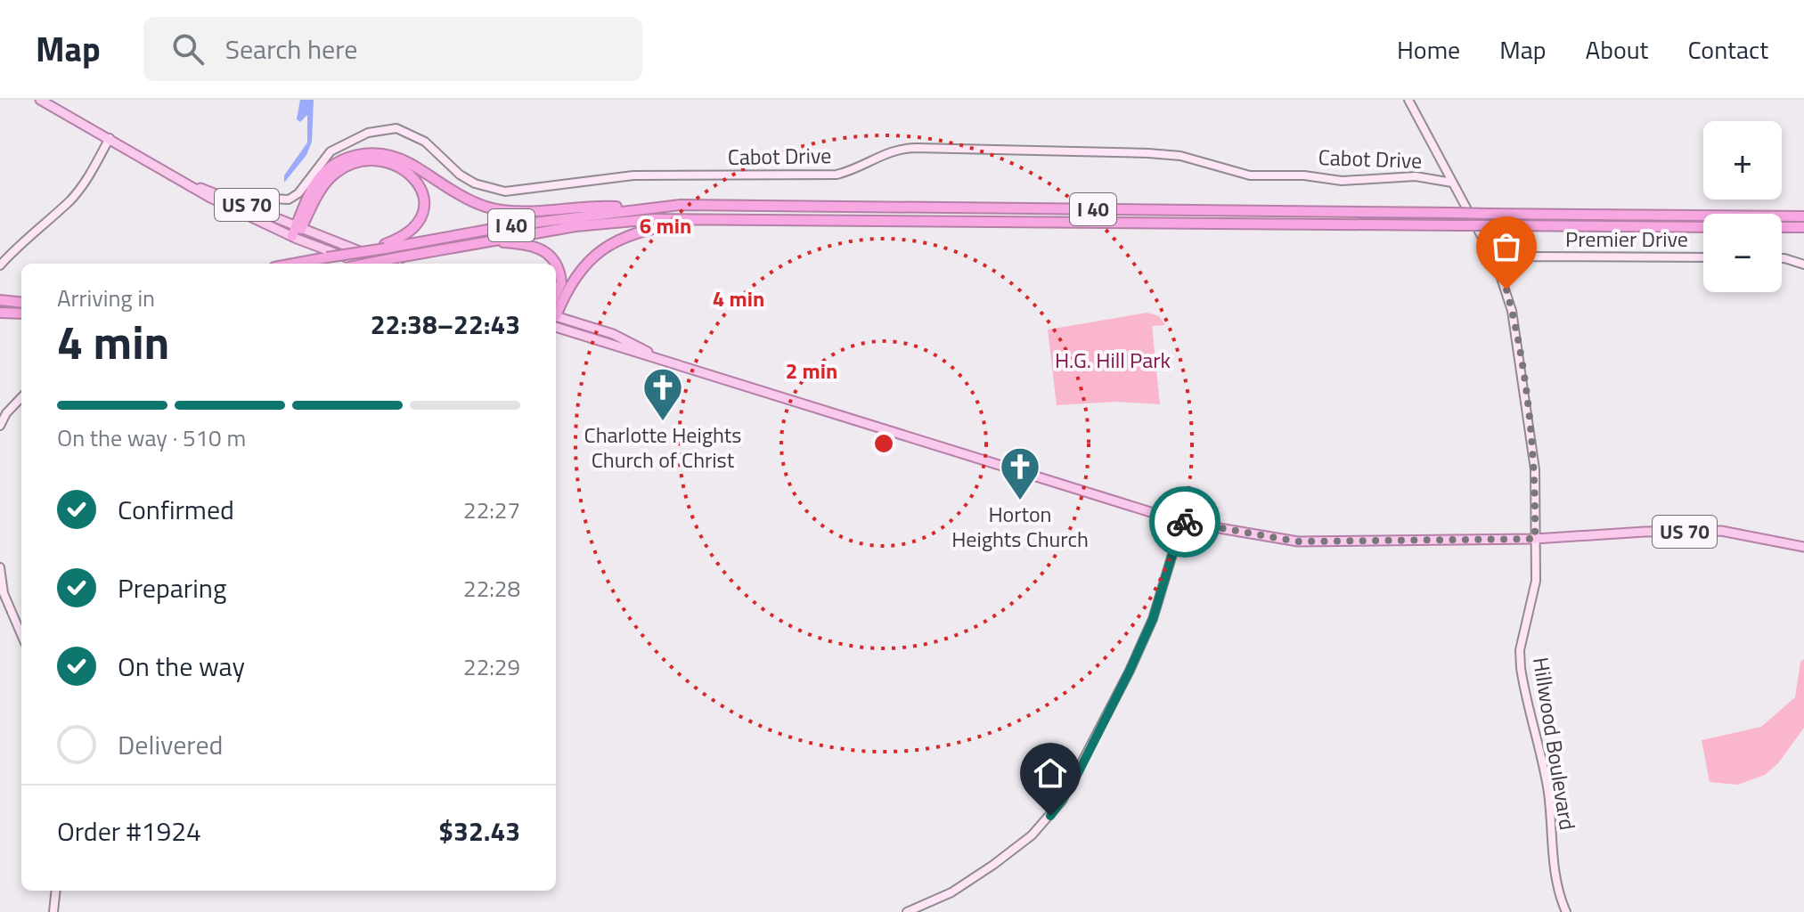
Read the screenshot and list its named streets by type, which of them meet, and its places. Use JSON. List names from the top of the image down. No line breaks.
{"streets":{"highway":["I 40"],"main road":["US 70"],"street":["Cabot Drive","Premier Drive","Hillwood Boulevard"]},"crossings":[["Cabot Drive","US 70"],["Cabot Drive","Hillwood Boulevard"],["US 70","I 40"],["US 70","Hillwood Boulevard"],["Premier Drive","Hillwood Boulevard"]],"parks":["H.G. Hill Park"],"places":{"church":["Charlotte Heights Church of Christ","Horton Heights Church"]},"page":{"header":"Map","search":"Search here","nav":["Home","Map","About","Contact"],"map_buttons":["+","−"],"heading":["4 min","Arriving in","22:38–22:43"],"panel":["Order #1924","$32.43"],"bar":"On the way · 510 m","list":[["Confirmed","22:27"],["Preparing","22:28"],["On the way","22:29"],"Delivered"]},"rings":["6 min","4 min","2 min"]}
